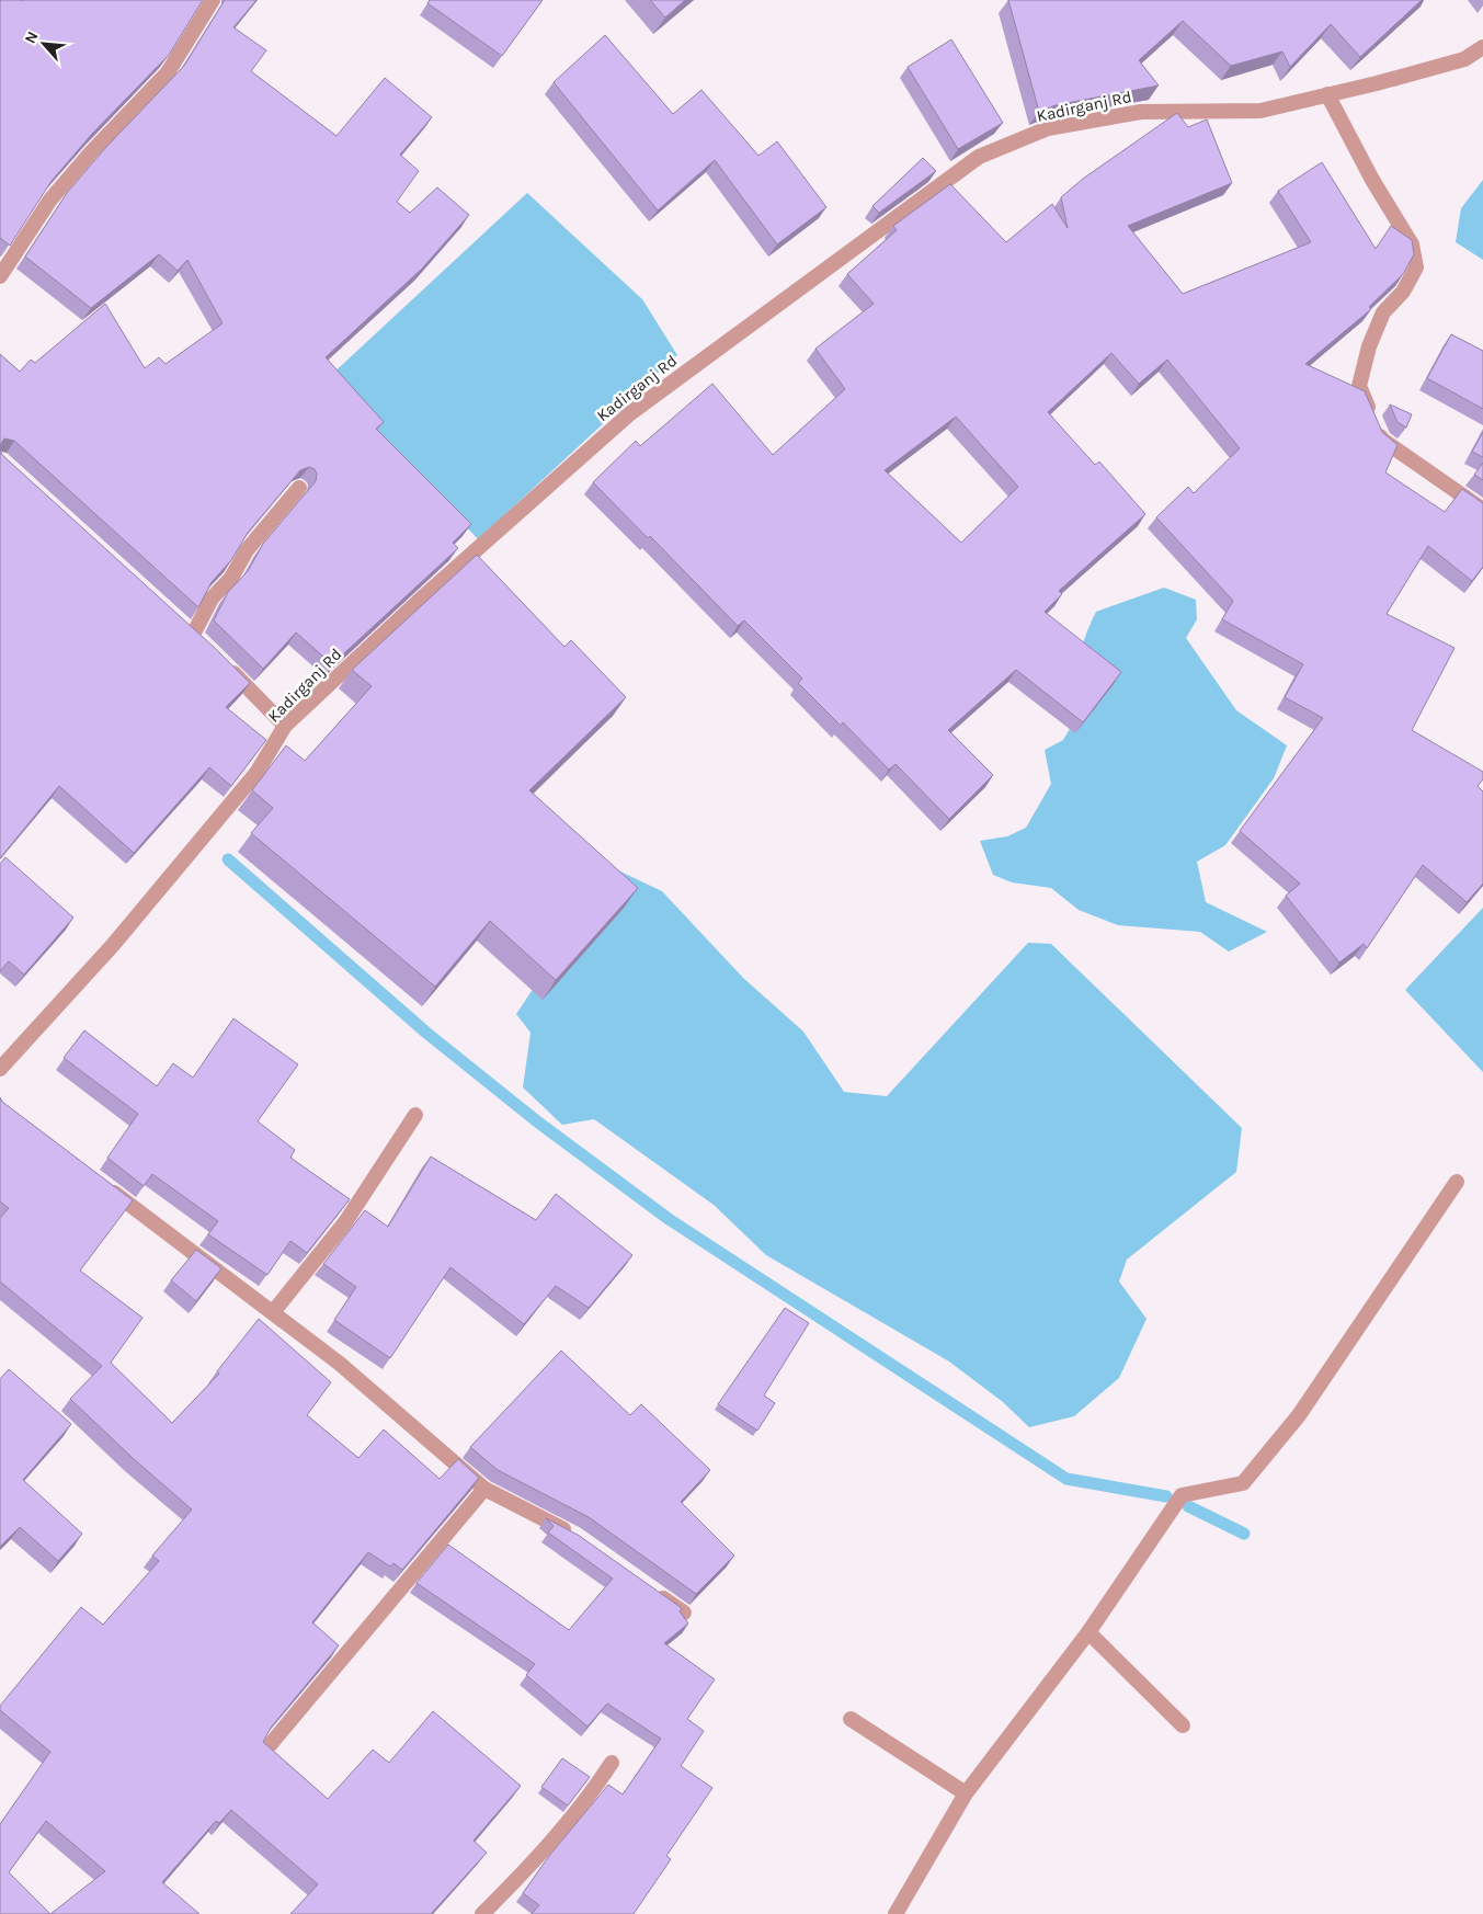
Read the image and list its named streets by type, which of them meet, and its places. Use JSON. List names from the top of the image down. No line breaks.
{"streets":{"street":["Kadirganj Rd"]},"north":"top left"}
